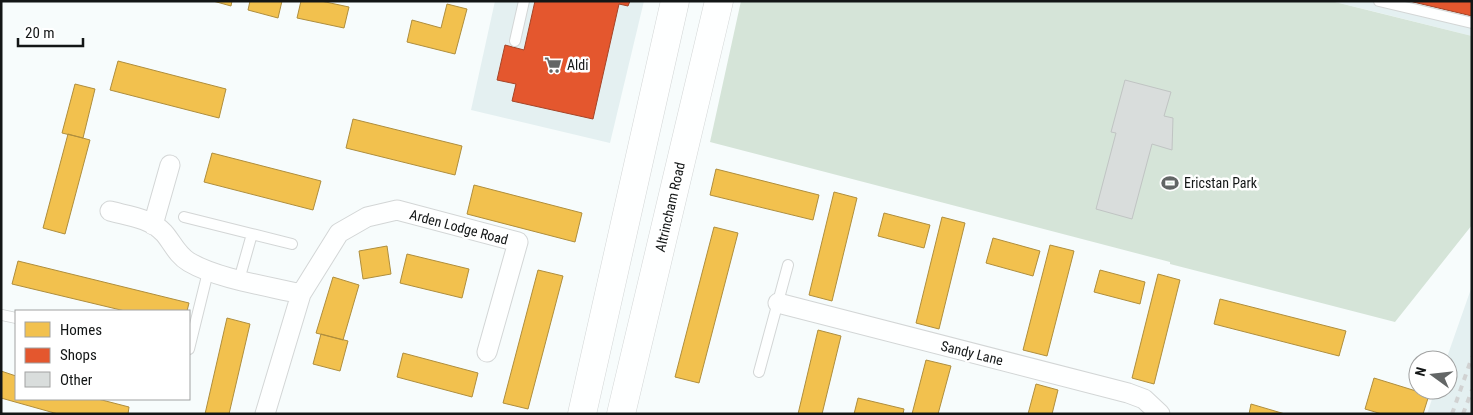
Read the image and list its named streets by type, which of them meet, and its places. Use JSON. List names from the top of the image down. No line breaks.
{"streets":{"highway":["Altrincham Road"],"street":["Arden Lodge Road","Sandy Lane"]},"places":{"supermarket":["Aldi"],"sports":["Ericstan Park"]},"legend":["Homes","Shops","Other"],"scale_bar":"20 m","north":"left"}
